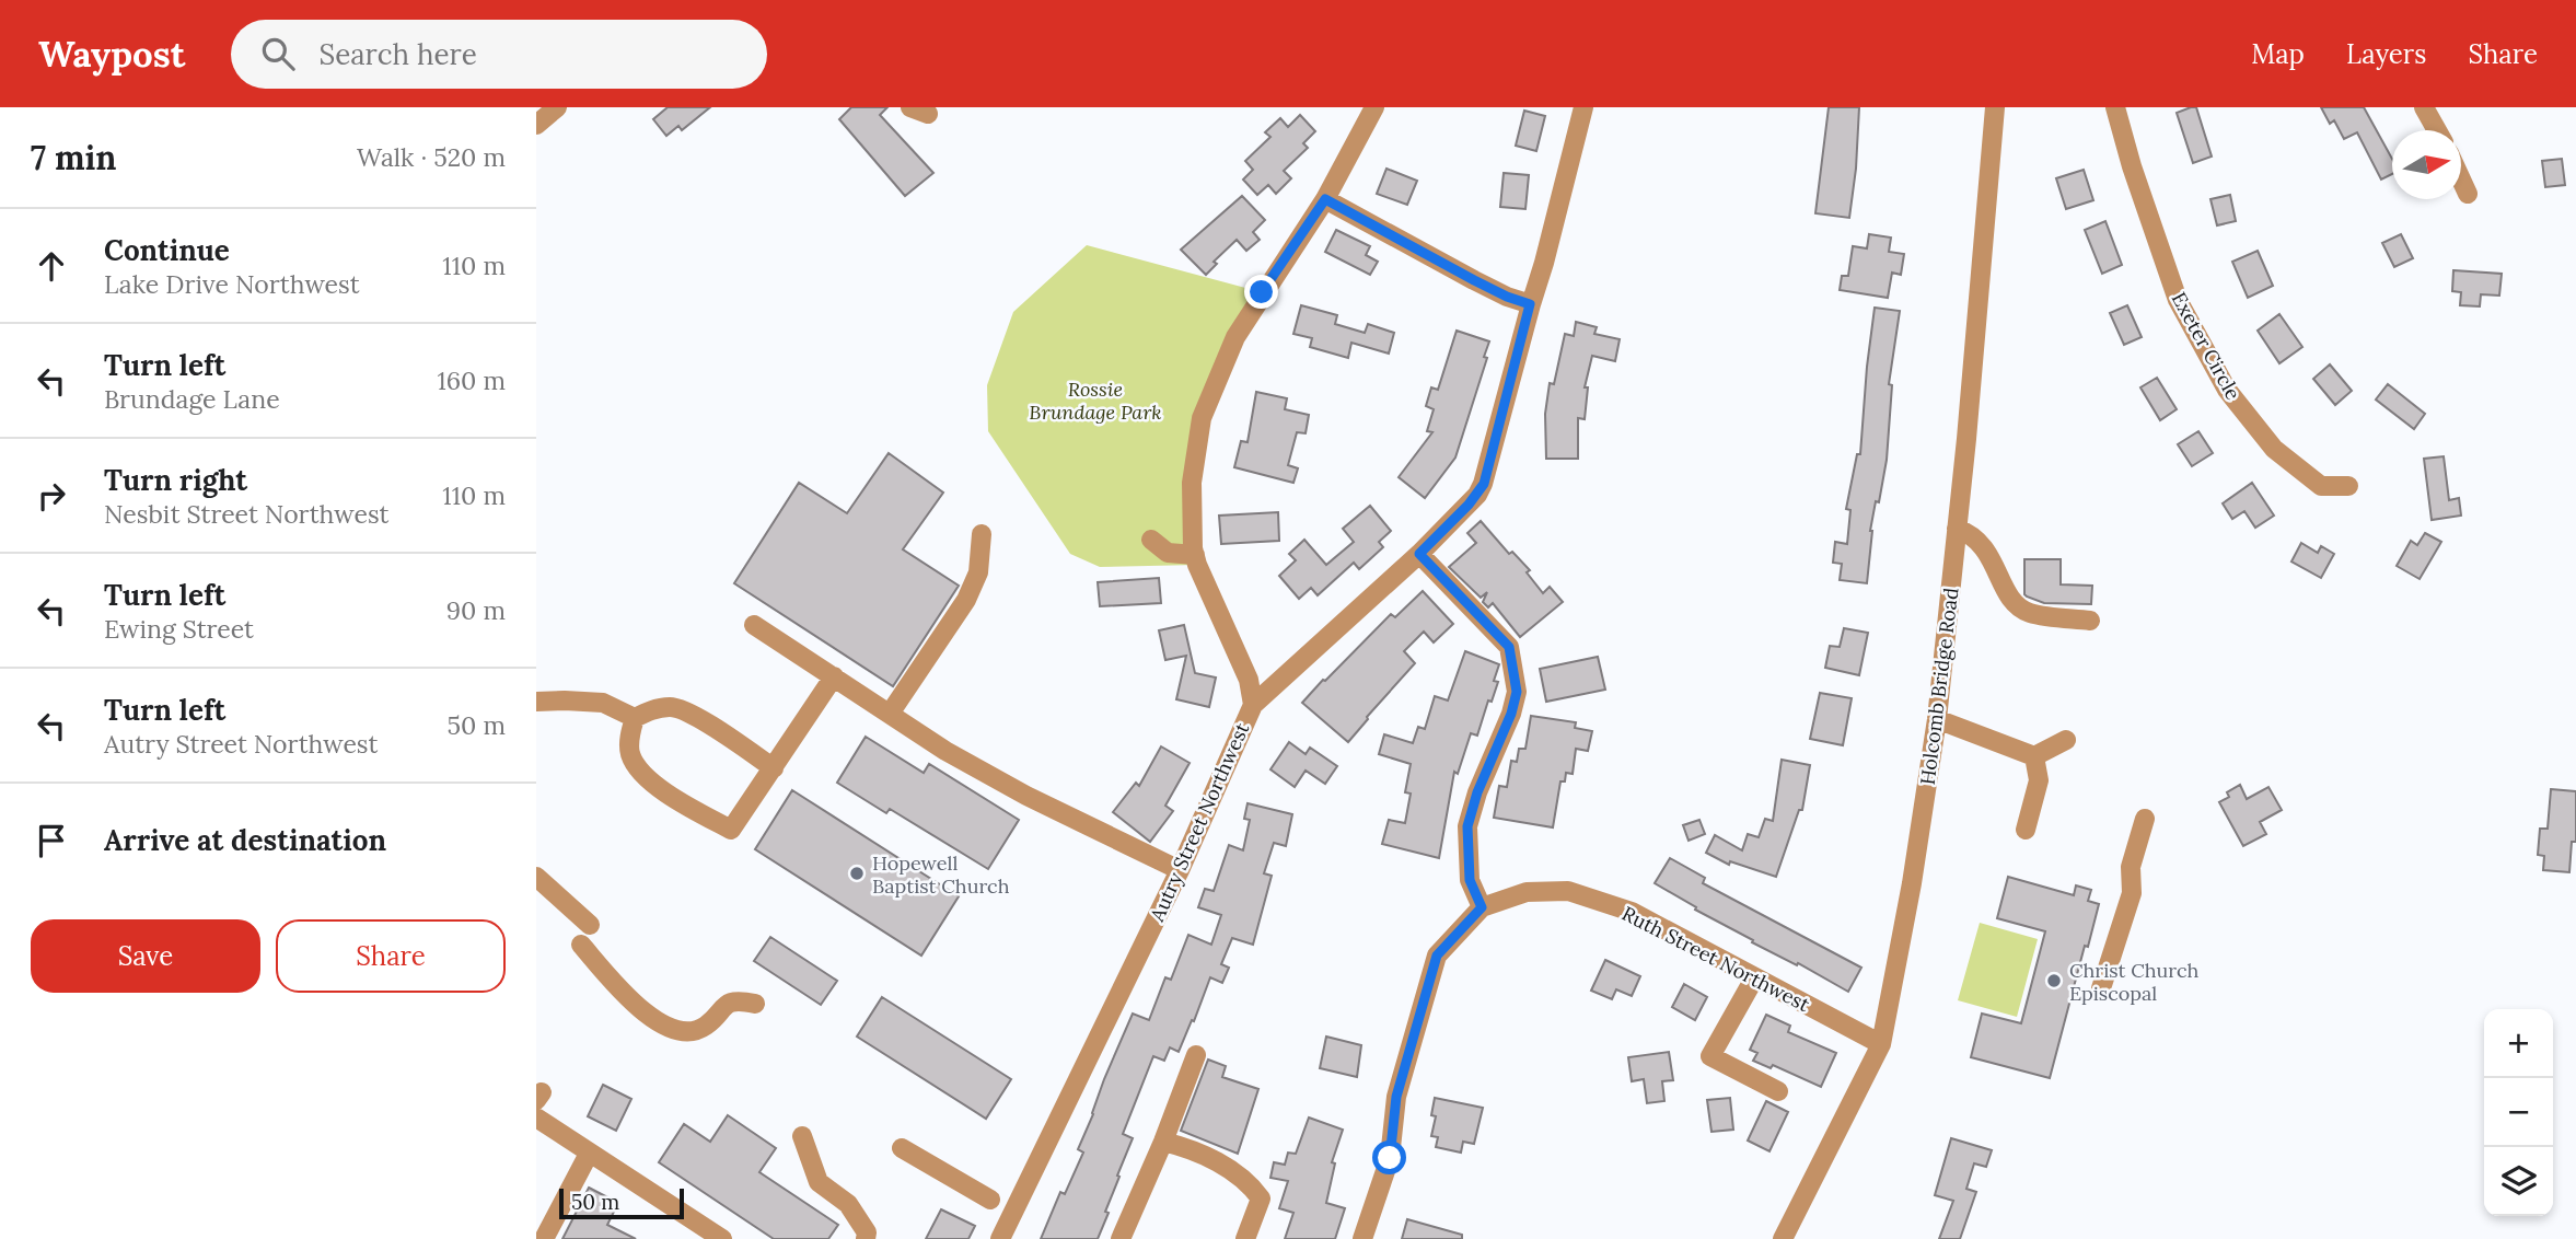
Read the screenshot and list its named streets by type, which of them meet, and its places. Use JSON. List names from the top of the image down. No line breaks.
{"streets":{"street":["Exeter Circle","Holcomb Bridge Road","Autry Street Northwest","Ruth Street Northwest"]},"crossings":[["Holcomb Bridge Road","Ruth Street Northwest"]],"parks":["Rossie Brundage Park"],"places":["Hopewell Baptist Church","Christ Church Episcopal"],"scale_bar":"50 m","north":"right","page":{"header":"Waypost","search":"Search here","nav":["Map","Layers","Share"],"heading":["7 min","Walk · 520 m"],"list":[["Continue","Lake Drive Northwest","110 m"],["Turn left","Brundage Lane","160 m"],["Turn right","Nesbit Street Northwest","110 m"],["Turn left","Ewing Street","90 m"],["Turn left","Autry Street Northwest","50 m"],"Arrive at destination"],"buttons":["Save","Share"],"map_buttons":["+","−"],"scale":"50 m"}}
